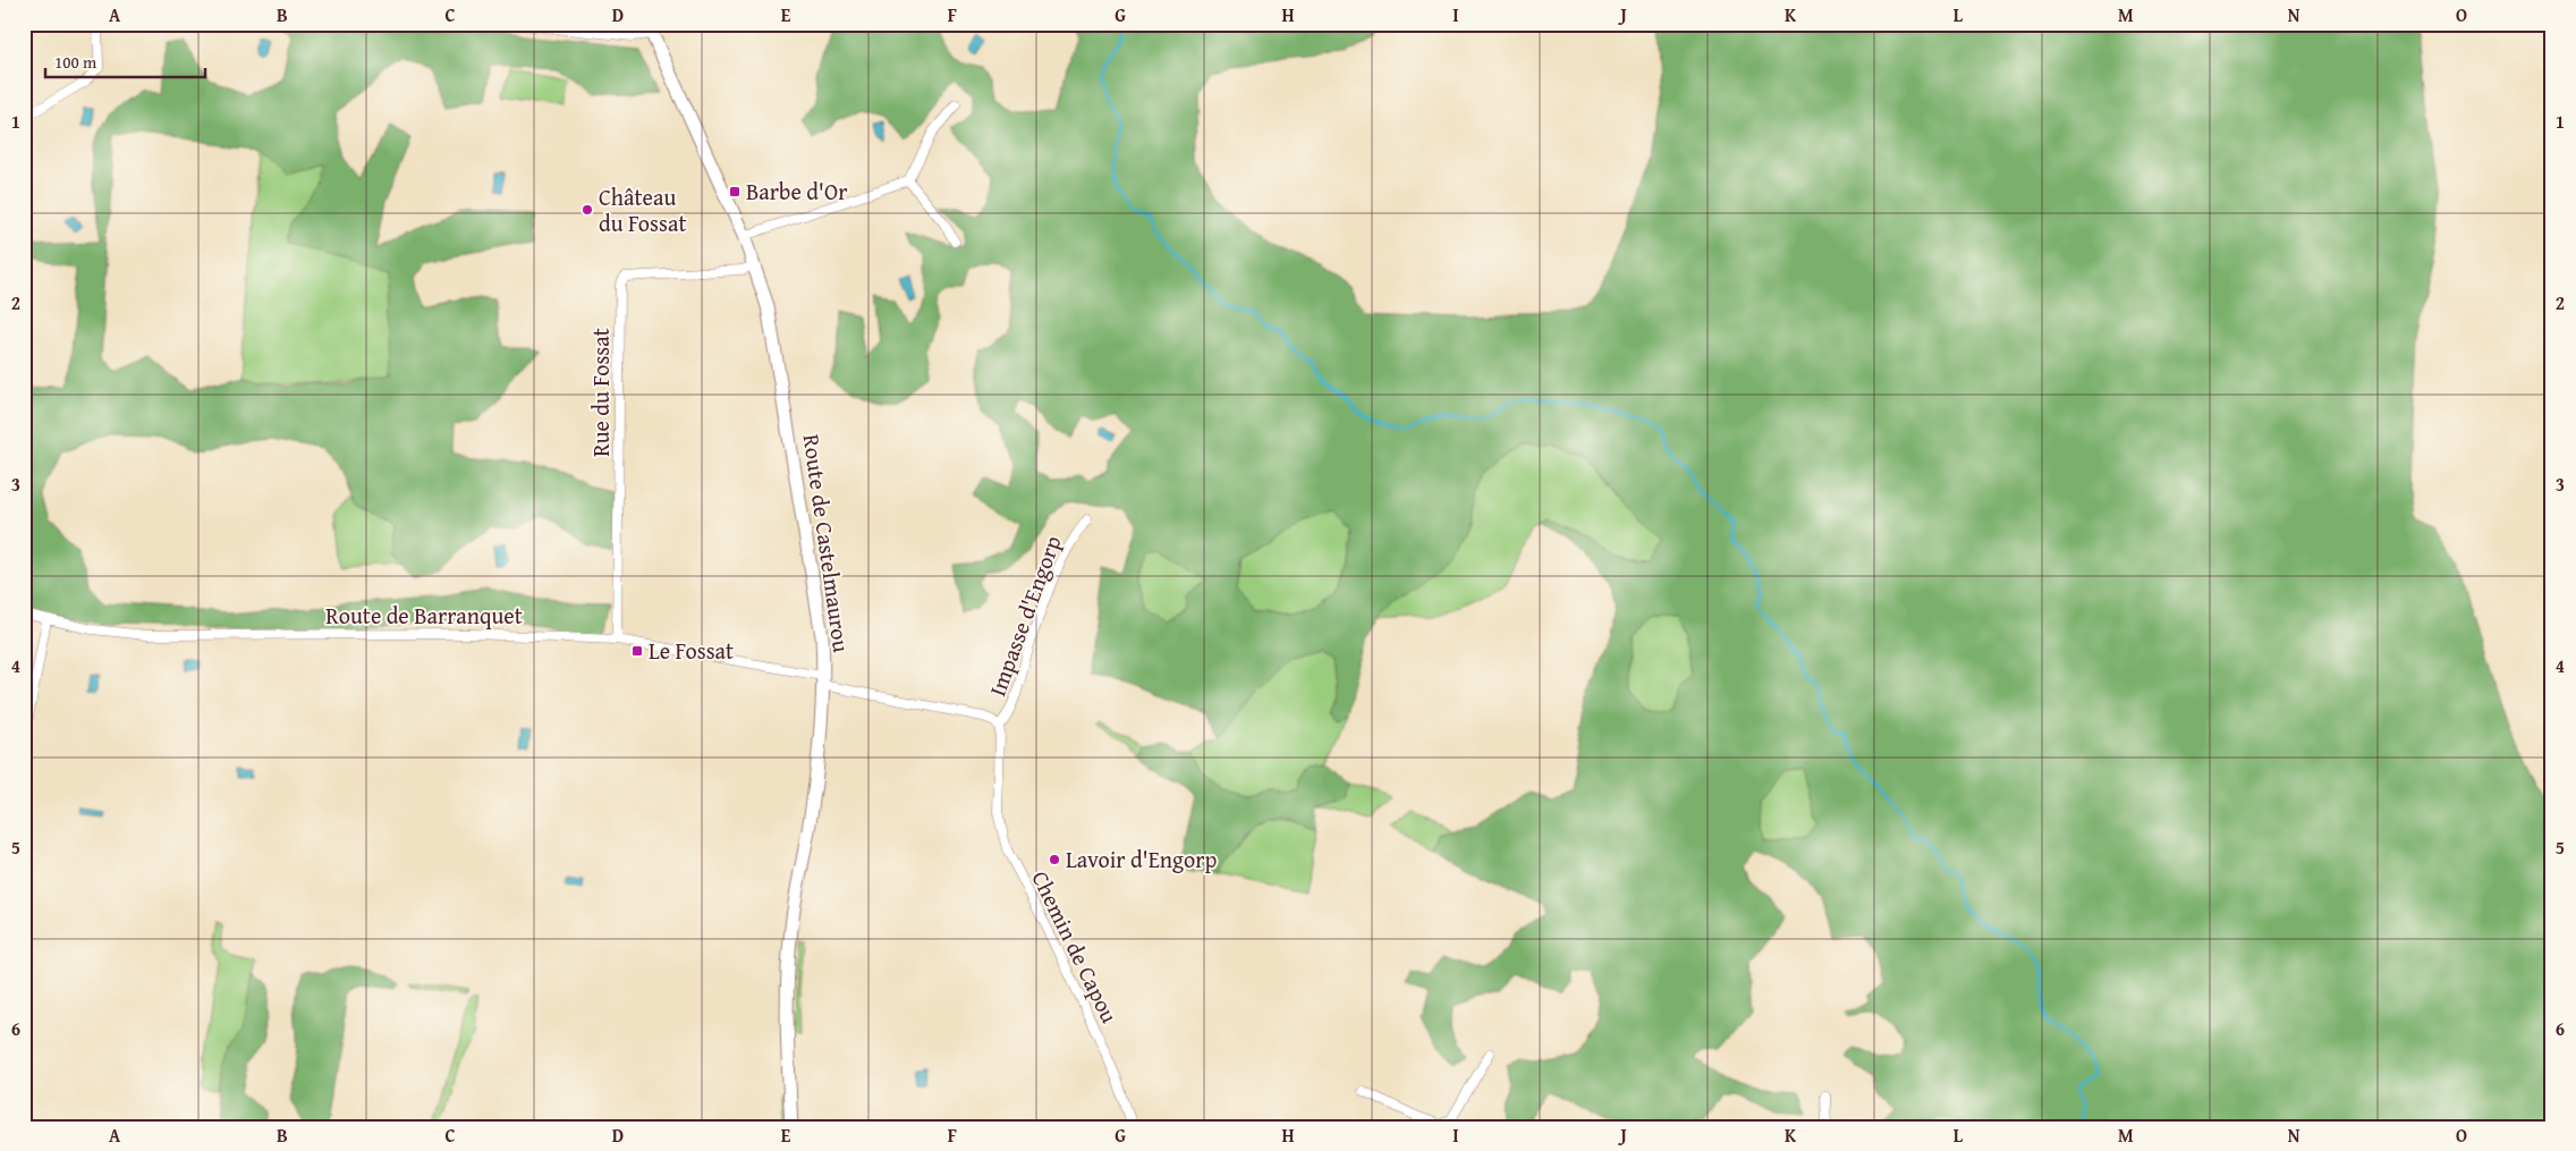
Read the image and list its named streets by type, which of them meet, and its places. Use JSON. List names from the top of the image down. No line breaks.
{"streets":{"street":["Rue du Fossat","Route de Castelmaurou","Route de Barranquet","Impasse d'Engorp","Chemin de Capou"]},"crossings":[["Rue du Fossat","Route de Castelmaurou"],["Rue du Fossat","Route de Barranquet"],["Route de Castelmaurou","Route de Barranquet"],["Impasse d'Engorp","Chemin de Capou"]],"places":{"transit":["Barbe d'Or","Le Fossat"],"other":["Château du Fossat","Lavoir d'Engorp"]},"scale_bar":"100 m","grid":{"columns":["A","B","C","D","E","F","G","H","I","J","K","L","M","N","O"],"rows":["1","2","3","4","5","6"]}}
